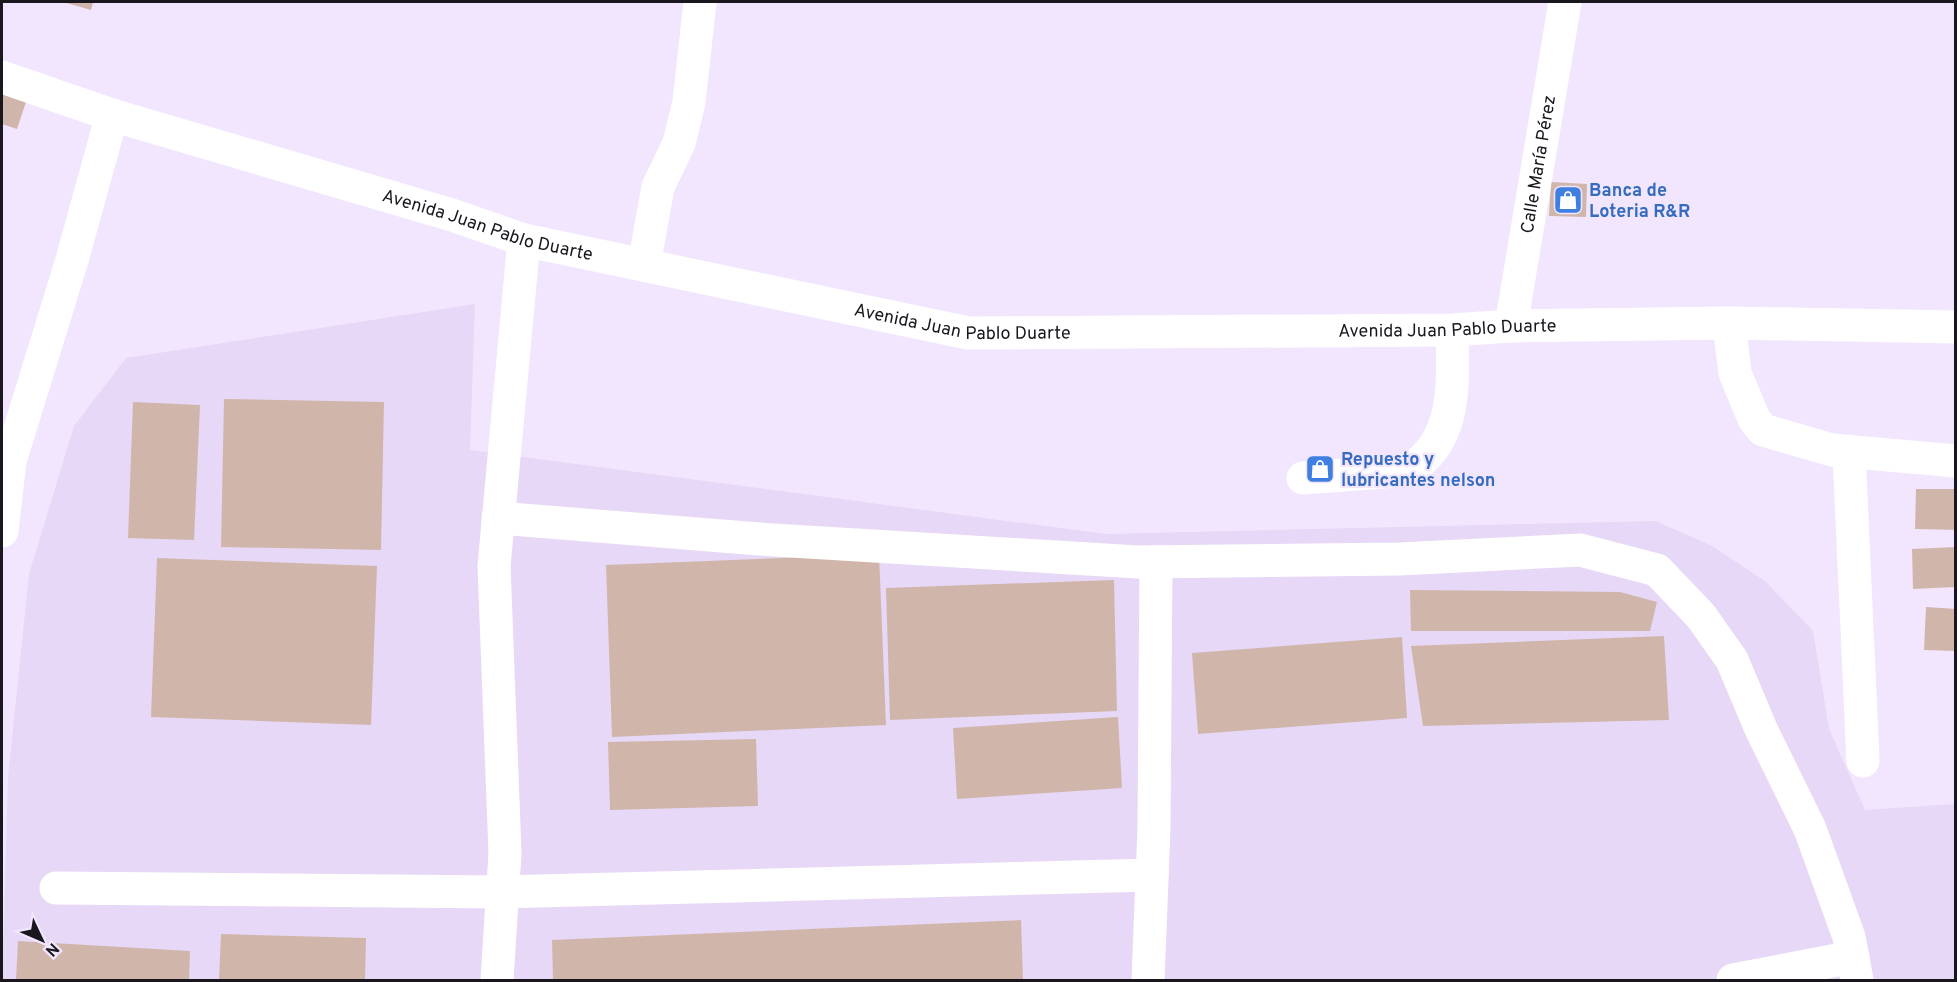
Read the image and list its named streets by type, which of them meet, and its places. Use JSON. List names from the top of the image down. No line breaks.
{"streets":{"main road":["Calle María Pérez","Avenida Juan Pablo Duarte"]},"crossings":[["Calle María Pérez","Avenida Juan Pablo Duarte"]],"places":{"shop":["Banca de Loteria R&R","Repuesto y lubricantes nelson"]},"north":"bottom right"}
